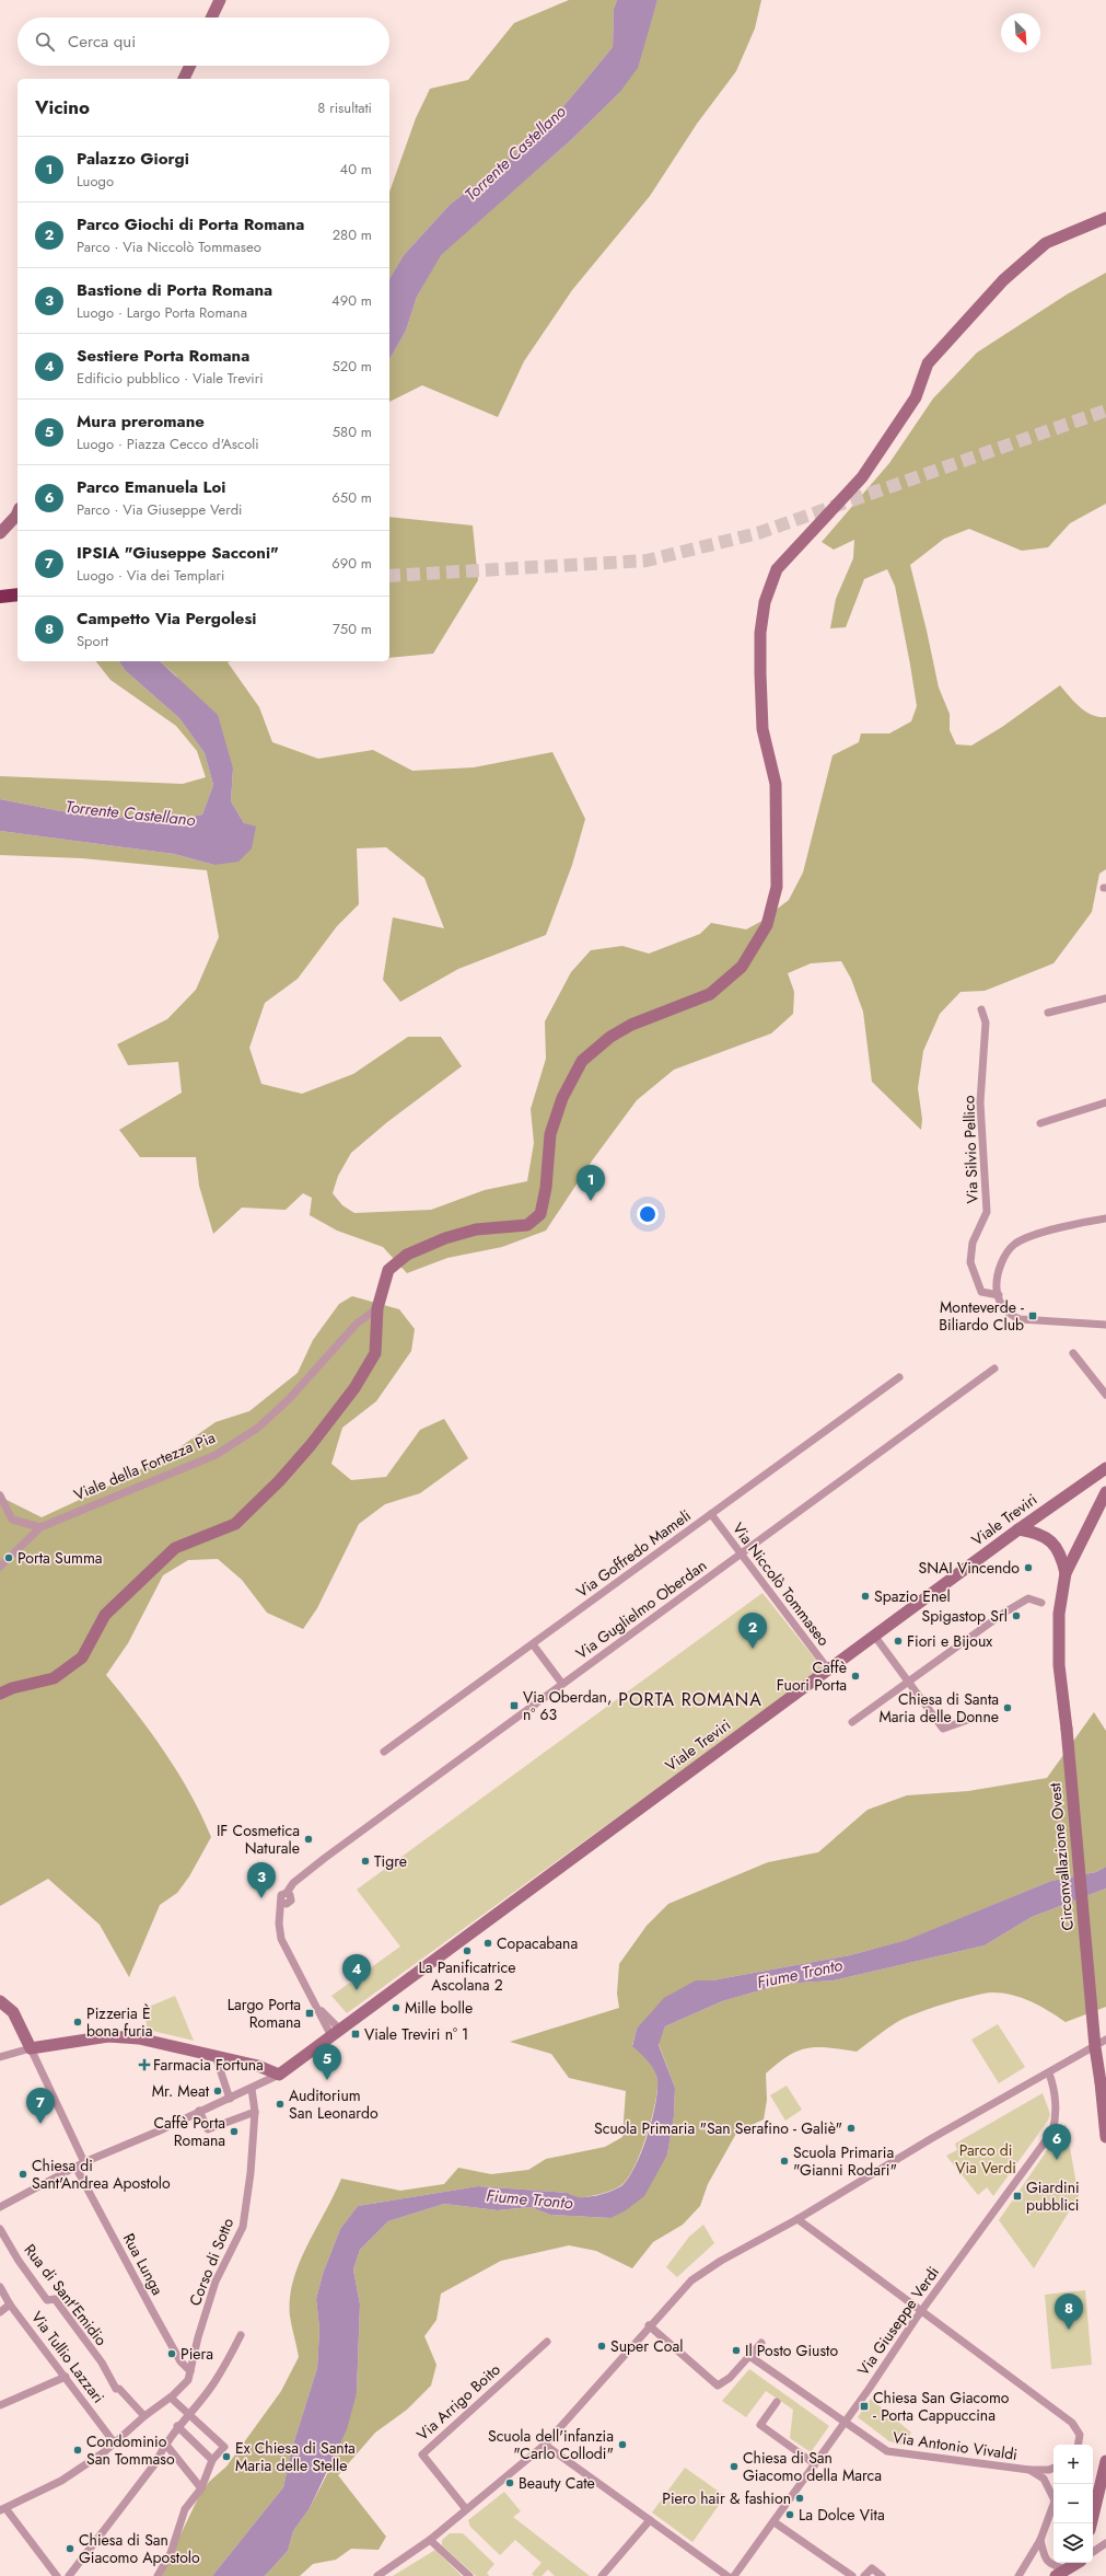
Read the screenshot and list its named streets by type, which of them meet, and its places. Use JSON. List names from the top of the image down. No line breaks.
{"streets":{"street":["Via Silvio Pellico","Viale della Fortezza Pia","Viale Treviri","Via Goffredo Mameli","Via Niccolò Tommaseo","Via Guglielmo Oberdan","Circonvallazione Ovest","Corso di Sotto","Rua Lunga","Rua di Sant'Emidio","Via Giuseppe Verdi","Via Tullio Lazzari","Via Arrigo Boito","Via Antonio Vivaldi"]},"crossings":[["Viale Treviri","Via Niccolò Tommaseo"],["Viale Treviri","Via Guglielmo Oberdan"],["Viale Treviri","Circonvallazione Ovest"],["Via Goffredo Mameli","Via Niccolò Tommaseo"],["Via Niccolò Tommaseo","Via Guglielmo Oberdan"],["Corso di Sotto","Rua Lunga"],["Corso di Sotto","Rua di Sant'Emidio"],["Corso di Sotto","Via Tullio Lazzari"],["Via Giuseppe Verdi","Via Antonio Vivaldi"]],"districts":["PORTA ROMANA"],"water":["Torrente Castellano","Fiume Tronto"],"parks":["Parco di Via Verdi"],"places":{"transit":["Monteverde - Biliardo Club","Via Oberdan, n° 63","Largo Porta Romana","Viale Treviri n° 1","Giardini pubblici","Chiesa San Giacomo - Porta Cappuccina"],"other":["Porta Summa","SNAI Vincendo","Spazio Enel","Spigastop Srl","Fiori e Bijoux","Caffè Fuori Porta","Chiesa di Santa Maria delle Donne","IF Cosmetica Naturale","Tigre","Copacabana","La Panificatrice Ascolana 2","Mille bolle","Pizzeria È bona furia","Mr. Meat","Auditorium San Leonardo","Scuola Primaria \"San Serafino - Galiè\"","Caffè Porta Romana","Scuola Primaria \"Gianni Rodari\"","Chiesa di Sant'Andrea Apostolo","Super Coal","Il Posto Giusto","Piera","Scuola dell'infanzia \"Carlo Collodi\"","Condominio San Tommaso","Ex Chiesa di Santa Maria delle Stelle","Chiesa di San Giacomo della Marca","Beauty Cate","Piero hair & fashion","La Dolce Vita","Chiesa di San Giacomo Apostolo"],"health":["Farmacia Fortuna"]},"north":"bottom right","page":{"search":"Cerca qui","heading":["Vicino","8 risultati"],"list":[{"mark":"1","name":"Palazzo Giorgi","note":"Luogo","value":"40 m"},{"mark":"2","name":"Parco Giochi di Porta Romana","note":"Parco · Via Niccolò Tommaseo","value":"280 m"},{"mark":"3","name":"Bastione di Porta Romana","note":"Luogo · Largo Porta Romana","value":"490 m"},{"mark":"4","name":"Sestiere Porta Romana","note":"Edificio pubblico · Viale Treviri","value":"520 m"},{"mark":"5","name":"Mura preromane","note":"Luogo · Piazza Cecco d'Ascoli","value":"580 m"},{"mark":"6","name":"Parco Emanuela Loi","note":"Parco · Via Giuseppe Verdi","value":"650 m"},{"mark":"7","name":"IPSIA \"Giuseppe Sacconi\"","note":"Luogo · Via dei Templari","value":"690 m"},{"mark":"8","name":"Campetto Via Pergolesi","note":"Sport","value":"750 m"}],"pins":["1","2","3","4","5","7","6","8"],"map_buttons":["+","−"]}}
